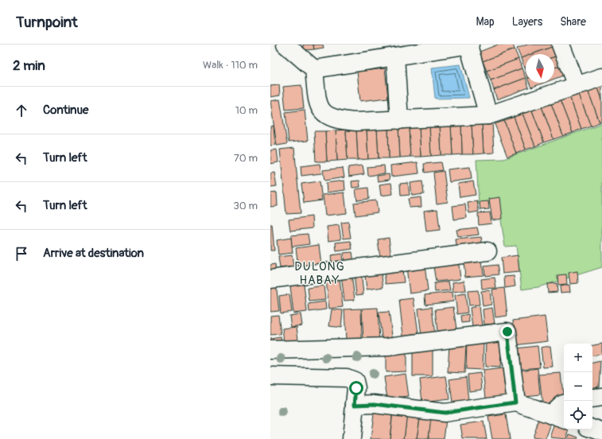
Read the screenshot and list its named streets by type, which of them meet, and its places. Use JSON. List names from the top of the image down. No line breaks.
{"districts":["DULONG HABAY"],"north":"bottom","page":{"header":"Turnpoint","nav":["Map","Layers","Share"],"heading":["2 min","Walk · 110 m"],"list":[["Continue","10 m"],["Turn left","70 m"],["Turn left","30 m"],"Arrive at destination"],"map_buttons":["+","−"]}}
